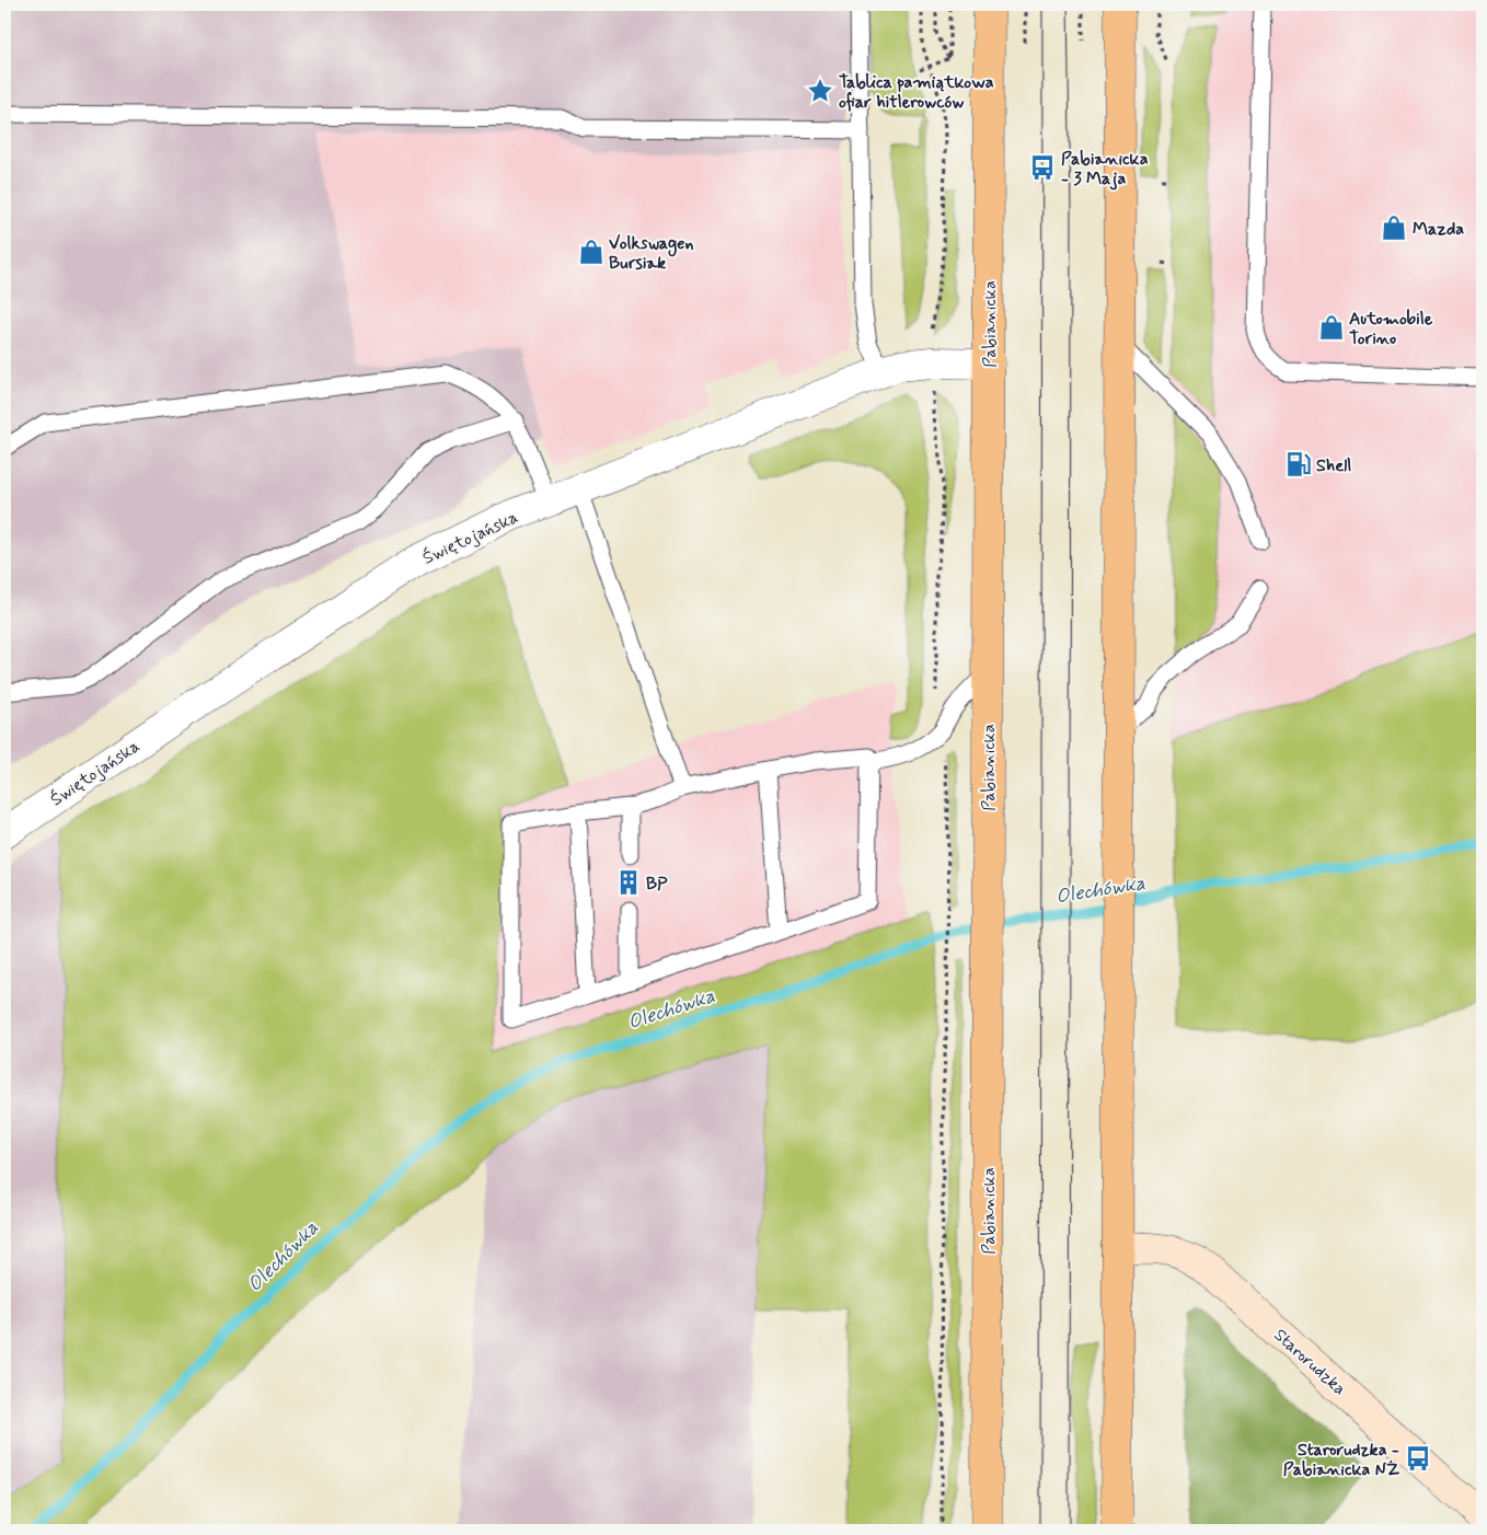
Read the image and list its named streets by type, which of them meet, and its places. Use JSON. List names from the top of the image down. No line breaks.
{"streets":{"main road":["Pabianicka"],"street":["Świętojańska","Starorudzka"]},"crossings":[["Pabianicka","Świętojańska"]],"water":["Olechówka"],"places":{"place":["Tablica pamiątkowa ofiar hitlerowców"],"bus stop":["Pabianicka - 3 Maja","Starorudzka - Pabianicka NŻ"],"shop":["Mazda","Volkswagen Bursiak","Automobile Torino"],"fuel station":["Shell"],"building":["BP"]}}
